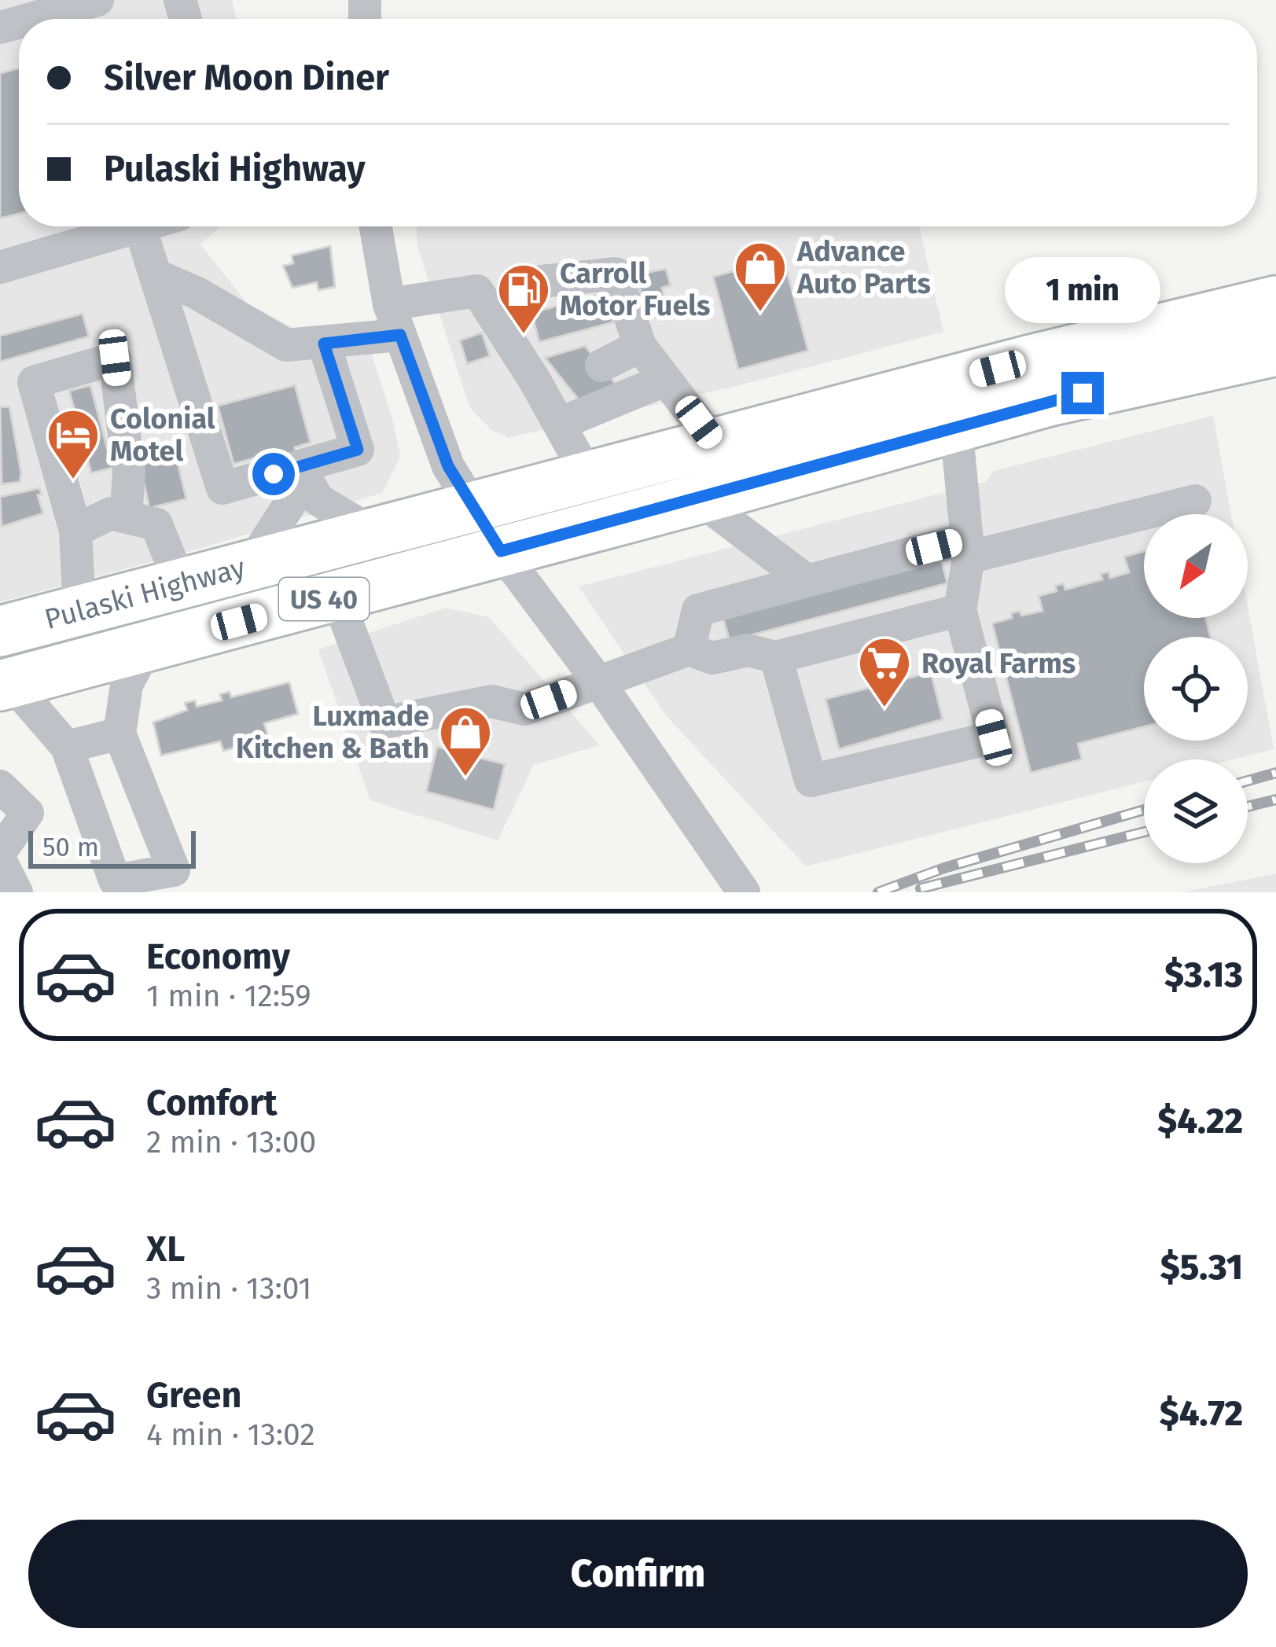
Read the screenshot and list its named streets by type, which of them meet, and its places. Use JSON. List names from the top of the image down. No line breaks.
{"streets":{"highway":["Pulaski Highway","US 40"]},"places":{"shop":["Advance Auto Parts","Luxmade Kitchen & Bath"],"fuel station":["Carroll Motor Fuels"],"hotel":["Colonial Motel"],"supermarket":["Royal Farms"]},"scale_bar":"50 m","north":"bottom left","page":{"banner":["Silver Moon Diner","Pulaski Highway"],"bubble":"1 min","scale":"50 m","list":[{"name":"Economy","note":"1 min · 12:59","value":"$3.13"},{"name":"Comfort","note":"2 min · 13:00","value":"$4.22"},{"name":"XL","note":"3 min · 13:01","value":"$5.31"},{"name":"Green","note":"4 min · 13:02","value":"$4.72"}],"buttons":"Confirm"}}
